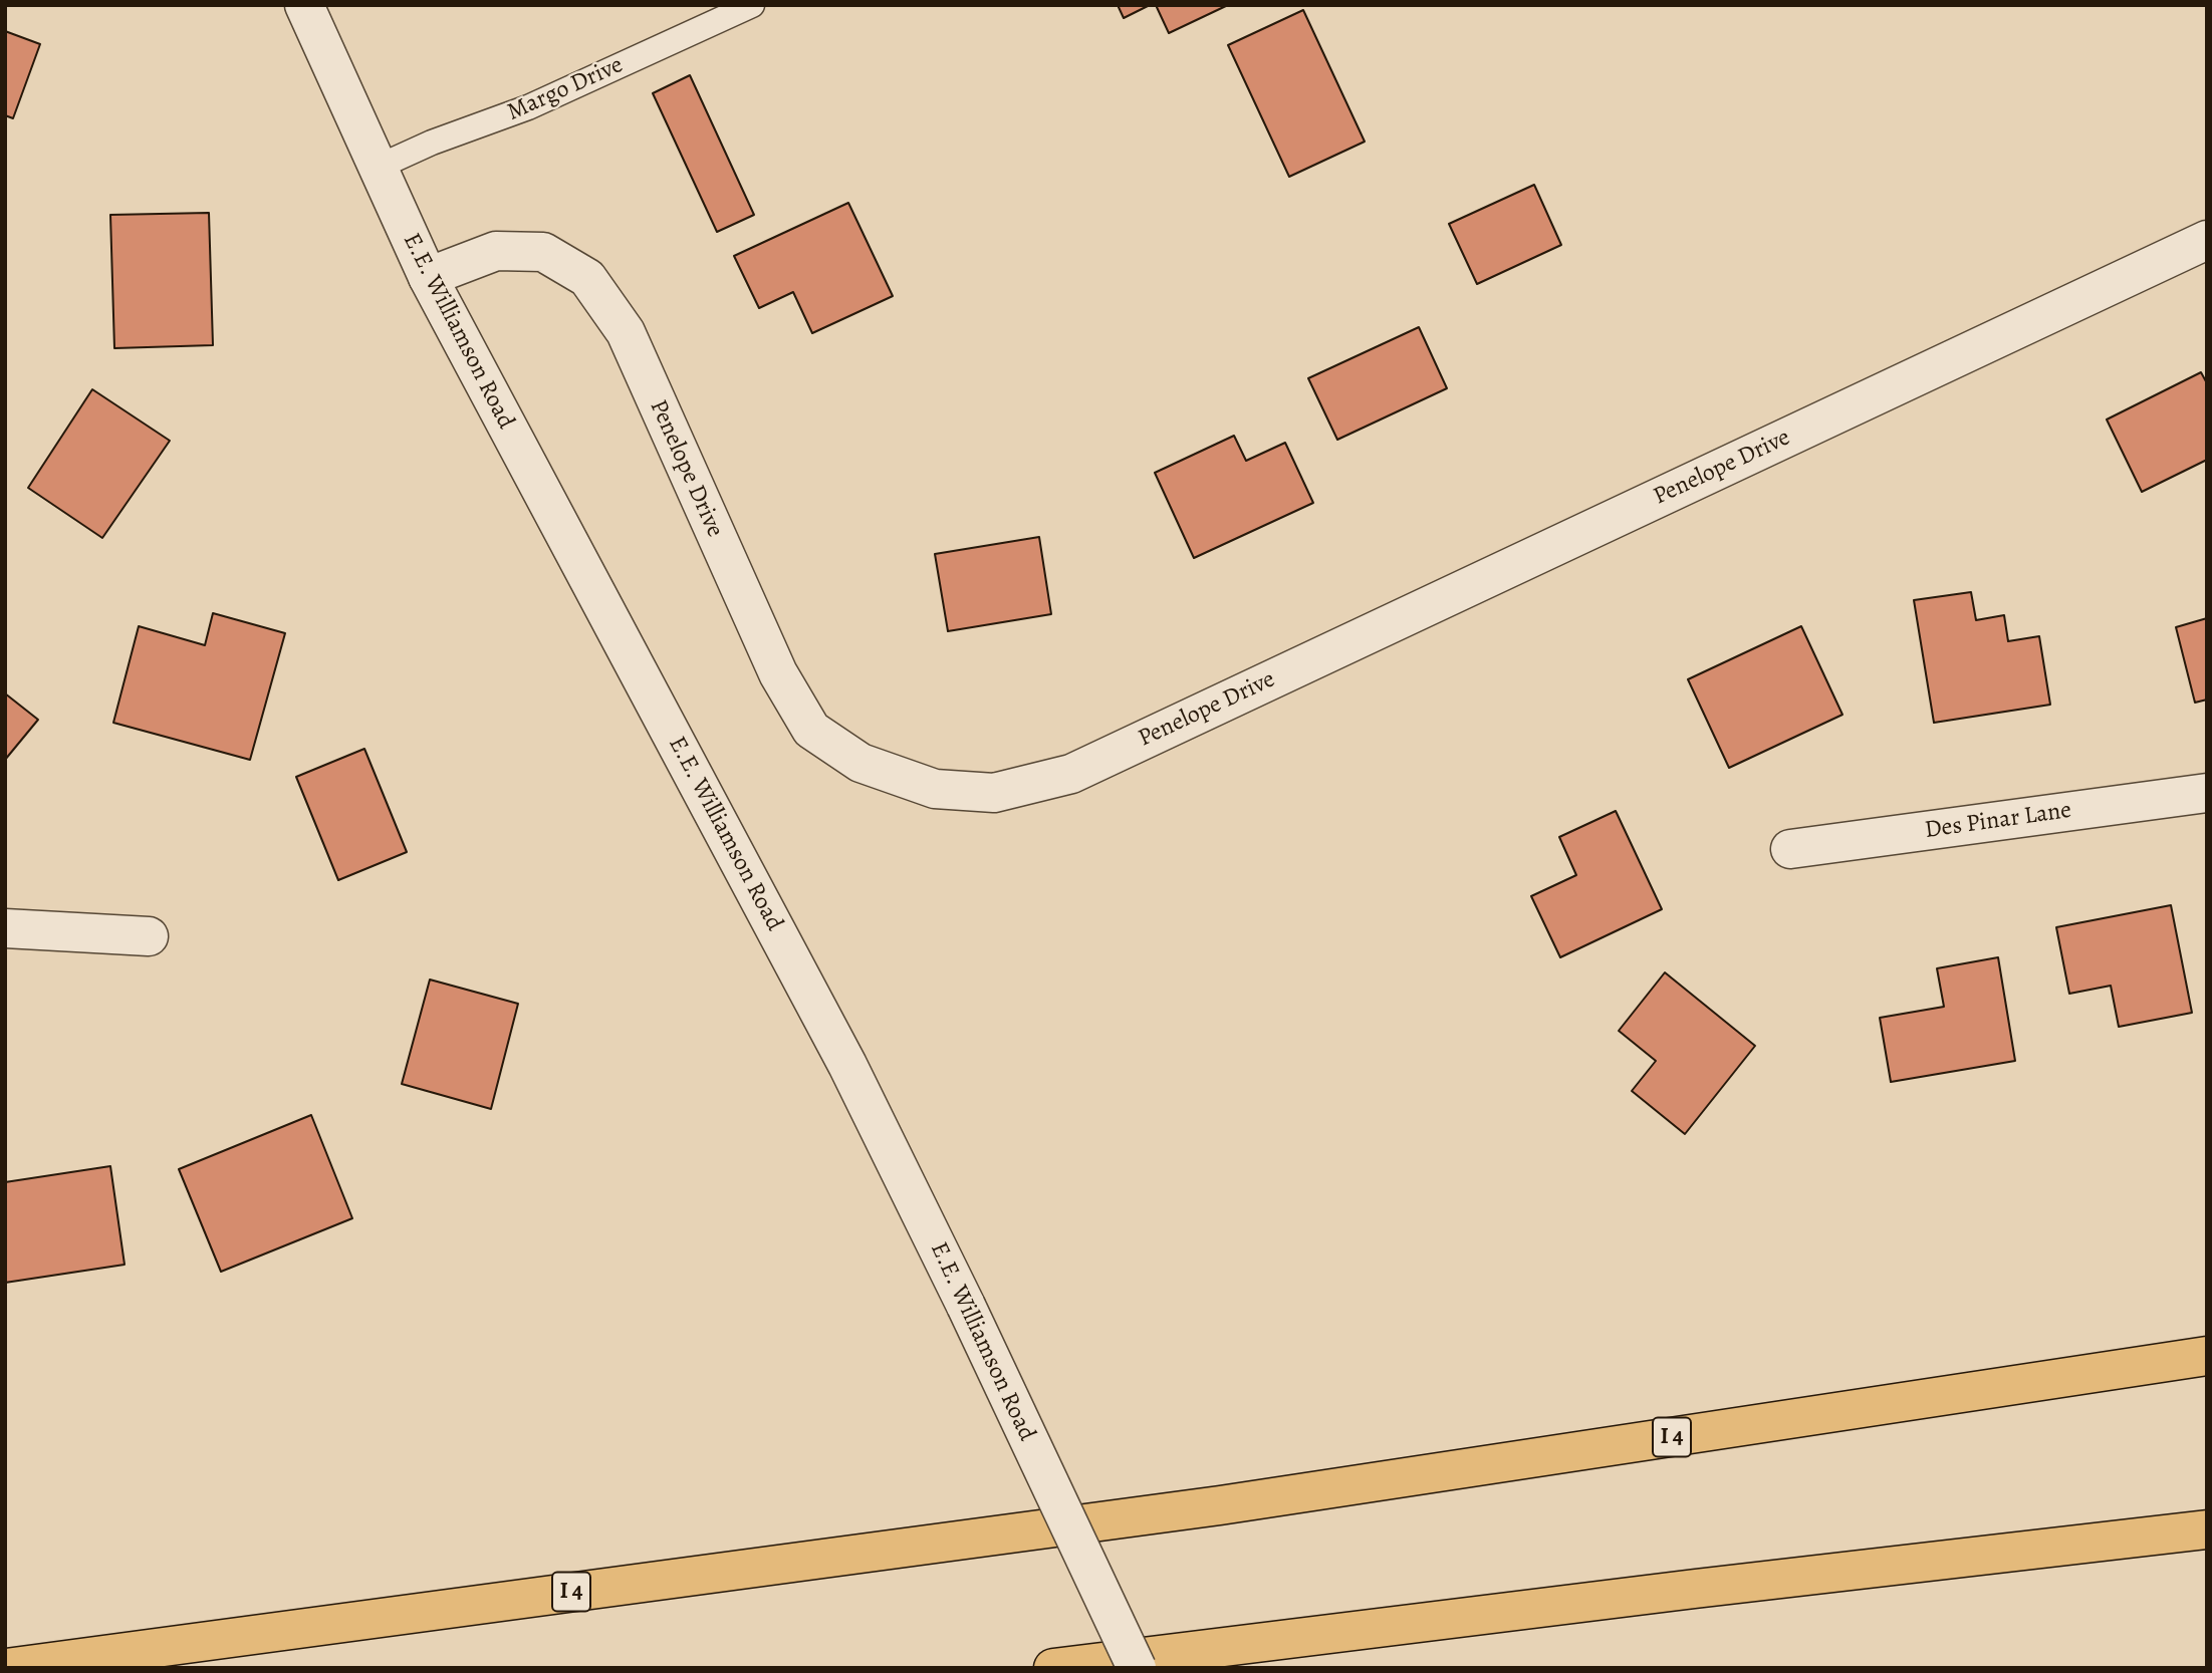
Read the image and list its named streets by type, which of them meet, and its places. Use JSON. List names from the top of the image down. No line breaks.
{"streets":{"highway":["I 4"],"street":["E.E. Williamson Road","Penelope Drive","Des Pinar Lane"],"lane":["Margo Drive"]},"crossings":[["Margo Drive","E.E. Williamson Road"],["E.E. Williamson Road","Penelope Drive"]]}
